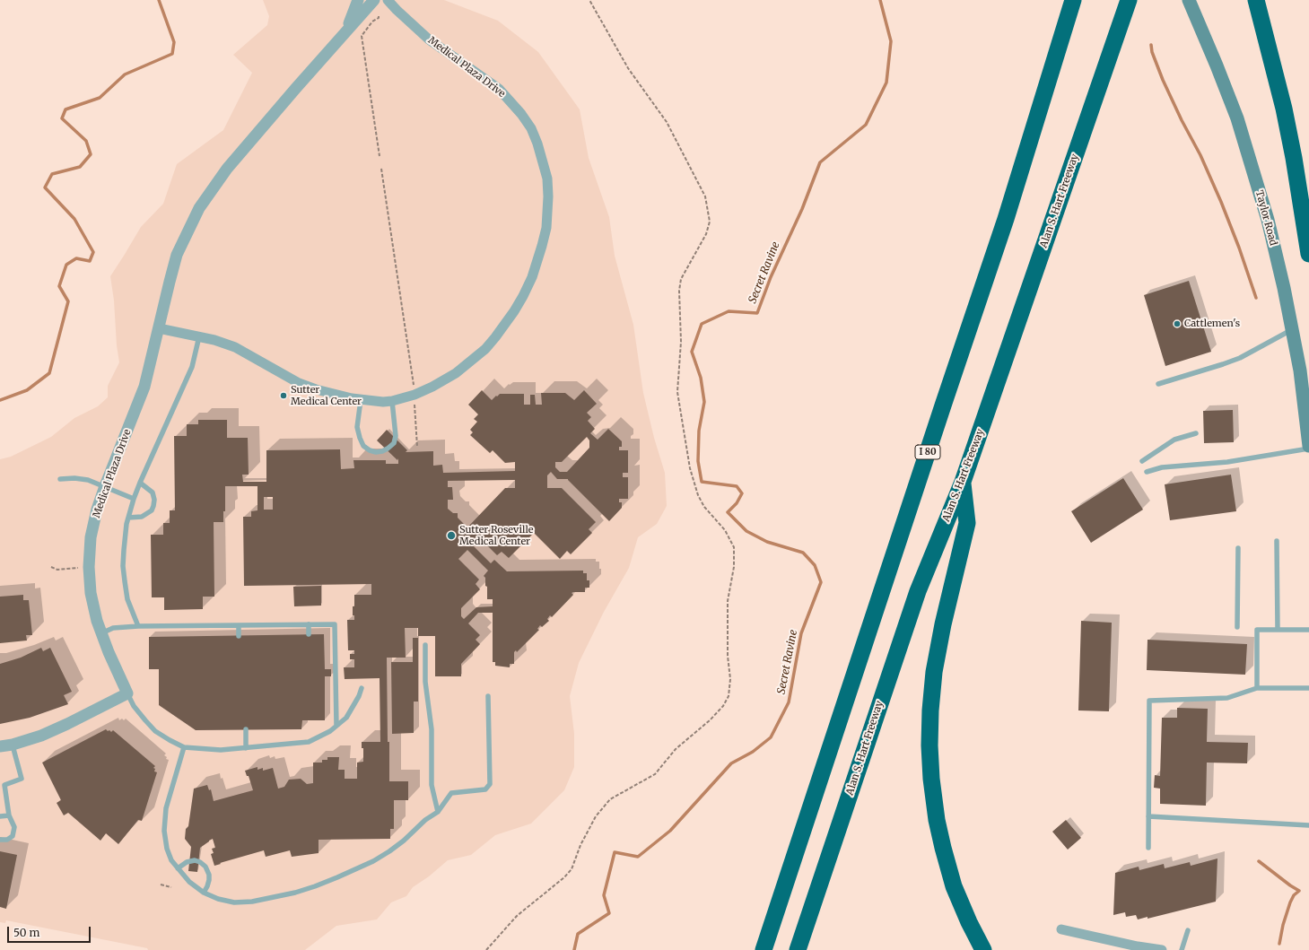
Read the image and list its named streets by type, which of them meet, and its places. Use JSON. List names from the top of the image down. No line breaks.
{"streets":{"highway":["Alan S. Hart Freeway","I 80"],"main road":["Taylor Road"],"street":["Medical Plaza Drive"]},"water":["Secret Ravine"],"places":["Cattlemen's","Sutter Medical Center","Sutter Roseville Medical Center"],"scale_bar":"50 m"}
